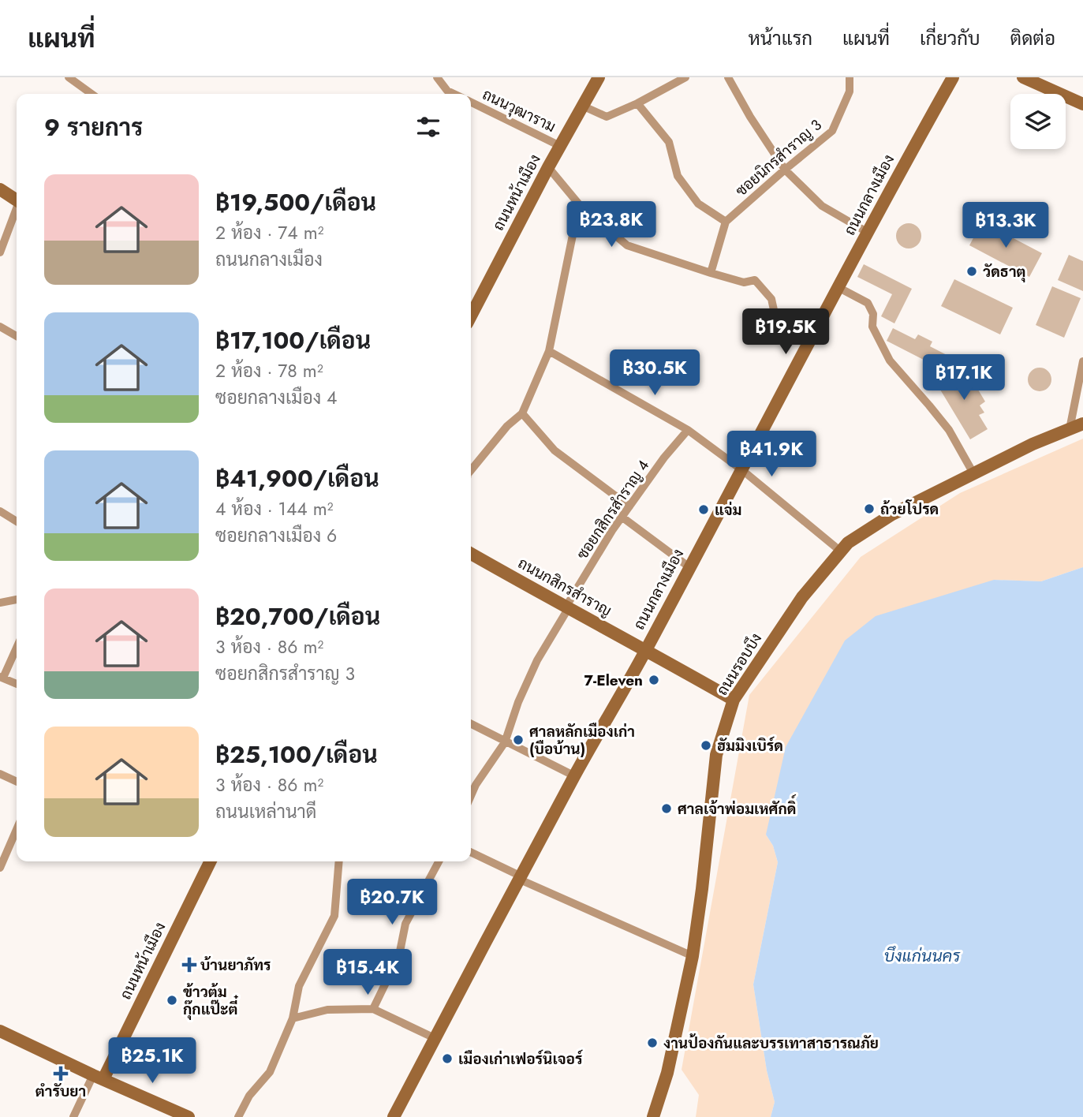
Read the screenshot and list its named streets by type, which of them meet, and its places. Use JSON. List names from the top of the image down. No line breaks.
{"streets":{"street":["ถนนวุฒาราม","ซอยนิกรสำราญ 3","ถนนหน้าเมือง","ถนนกลางเมือง","ซอยกสิกรสำราญ 4","ถนนกสิกรสำราญ","ถนนรอบบึง"]},"crossings":[["ถนนวุฒาราม","ถนนหน้าเมือง"],["ถนนกลางเมือง","ถนนกสิกรสำราญ"],["ซอยกสิกรสำราญ 4","ถนนกสิกรสำราญ"],["ถนนกสิกรสำราญ","ถนนรอบบึง"]],"water":["บึงแก่นนคร"],"places":{"other":["วัดธาตุ","ถ้วยโปรด","แจ่ม","7-Eleven","ศาลหลักเมืองเก่า (บือบ้าน)","ฮัมมิงเบิร์ด","ศาลเจ้าพ่อมเหศักดิ์","ข้าวต้ม กุ๊กแป๊ะตี๋","งานป้องกันและบรรเทาสาธารณภัย","เมืองเก่าเฟอร์นิเจอร์"],"health":["บ้านยาภัทร","ตำรับยา"]},"page":{"header":"แผนที่","nav":["หน้าแรก","แผนที่","เกี่ยวกับ","ติดต่อ"],"heading":"9 รายการ","list":[{"name":"฿19,500/เดือน","note":"2 ห้อง · 74 m² · ถนนกลางเมือง"},{"name":"฿17,100/เดือน","note":"2 ห้อง · 78 m² · ซอยกลางเมือง 4"},{"name":"฿41,900/เดือน","note":"4 ห้อง · 144 m² · ซอยกลางเมือง 6"},{"name":"฿20,700/เดือน","note":"3 ห้อง · 86 m² · ซอยกสิกรสำราญ 3"},{"name":"฿25,100/เดือน","note":"3 ห้อง · 86 m² · ถนนเหล่านาดี"}],"price":["฿23.8K","฿13.3K","฿19.5K","฿30.5K","฿17.1K","฿41.9K","฿20.7K","฿15.4K","฿25.1K"]}}
